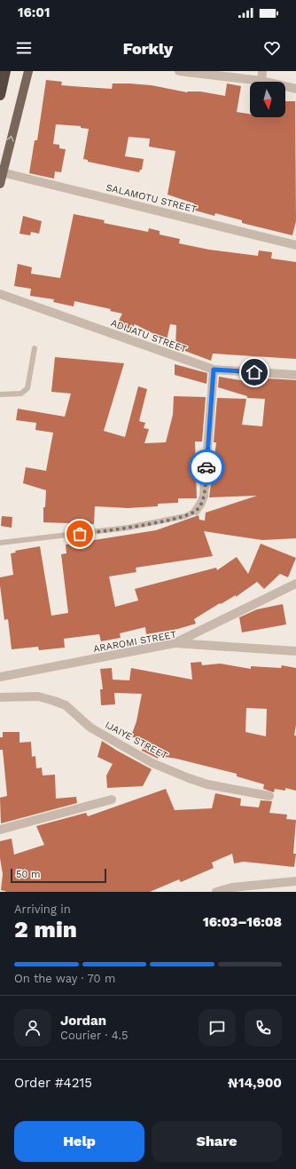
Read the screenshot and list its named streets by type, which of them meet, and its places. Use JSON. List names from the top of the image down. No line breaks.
{"streets":{"street":["SALAMOTU STREET","ADIJATU STREET","ARAROMI STREET","IJAIYE STREET"]},"scale_bar":"50 m","north":"bottom","page":{"status":"16:01","header":"Forkly","scale":"50 m","heading":["2 min","Arriving in","16:03–16:08"],"panel":["Jordan","Courier · 4.5","Order #4215","₦14,900"],"bar":"On the way · 70 m","buttons":["Help","Share"]}}
